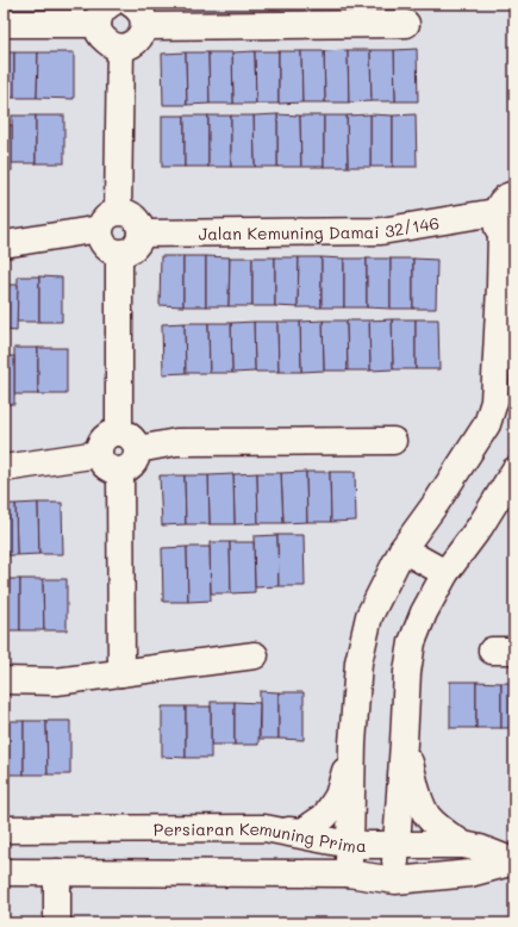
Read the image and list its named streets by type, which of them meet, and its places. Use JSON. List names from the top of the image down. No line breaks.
{"streets":{"street":["Jalan Kemuning Damai 32/146","Persiaran Kemuning Prima"]}}
